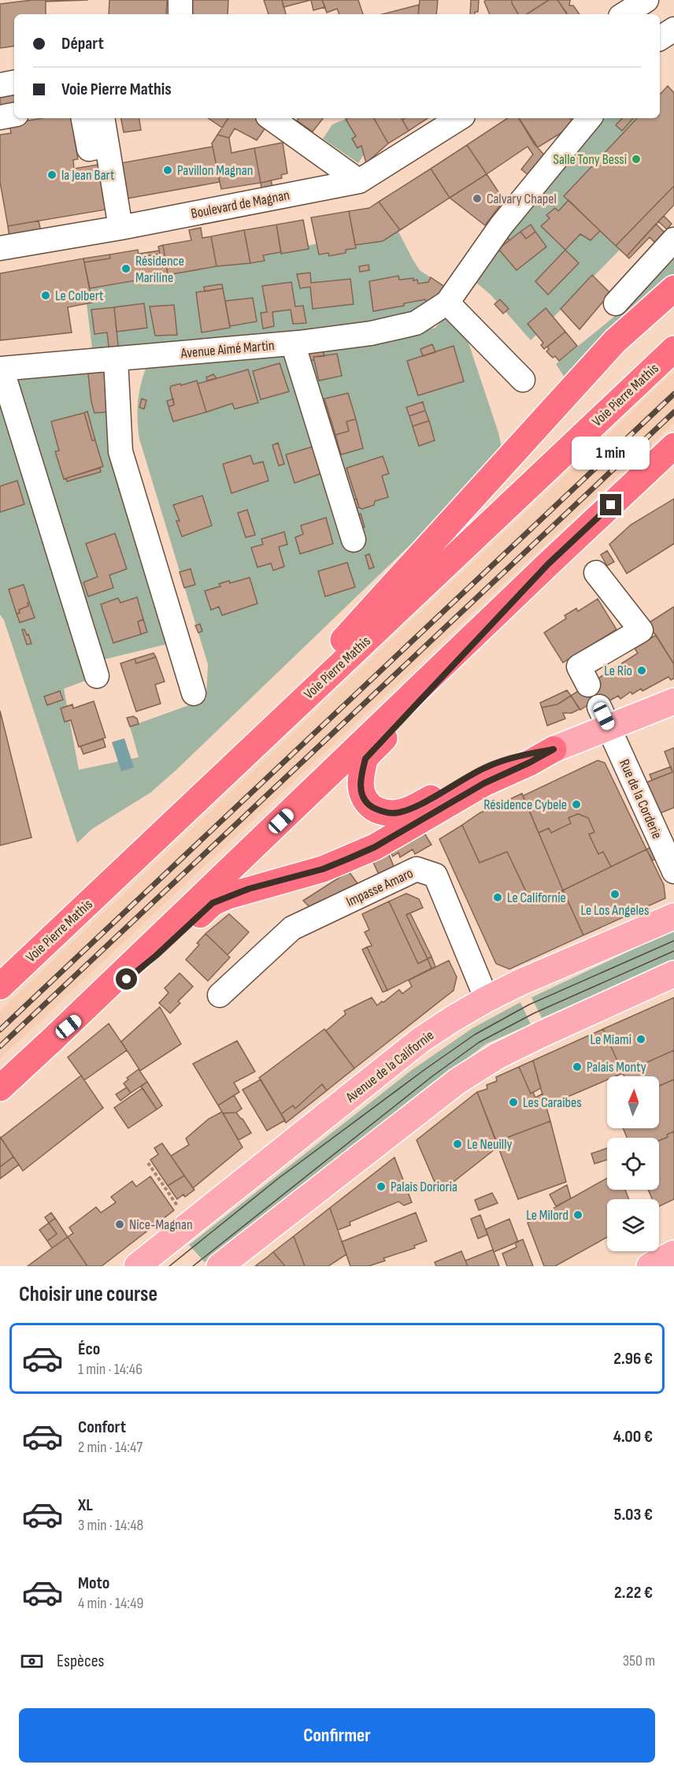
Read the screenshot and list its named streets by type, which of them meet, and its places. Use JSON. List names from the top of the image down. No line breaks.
{"streets":{"highway":["Voie Pierre Mathis"],"main road":["Avenue de la Californie"],"street":["Boulevard de Magnan","Avenue Aimé Martin","Rue de la Corderie","Impasse Amaro"]},"crossings":[["Impasse Amaro","Avenue de la Californie"]],"places":["Salle Tony Bessi","Pavillon Magnan","la Jean Bart","Calvary Chapel","Résidence Mariline","Le Colbert","Le Rio","Résidence Cybele","Le Los Angeles","Le Californie","Le Miami","Palais Monty","Les Caraibes","Le Neuilly","Palais Dorioria","Le Milord","Nice-Magnan"],"north":"top","page":{"banner":["Départ","Voie Pierre Mathis"],"bubble":"1 min","heading":"Choisir une course","list":[{"name":"Éco","note":"1 min · 14:46","value":"2.96 €"},{"name":"Confort","note":"2 min · 14:47","value":"4.00 €"},{"name":"XL","note":"3 min · 14:48","value":"5.03 €"},{"name":"Moto","note":"4 min · 14:49","value":"2.22 €"}],"pay":["Espèces","350 m"],"buttons":"Confirmer"}}
